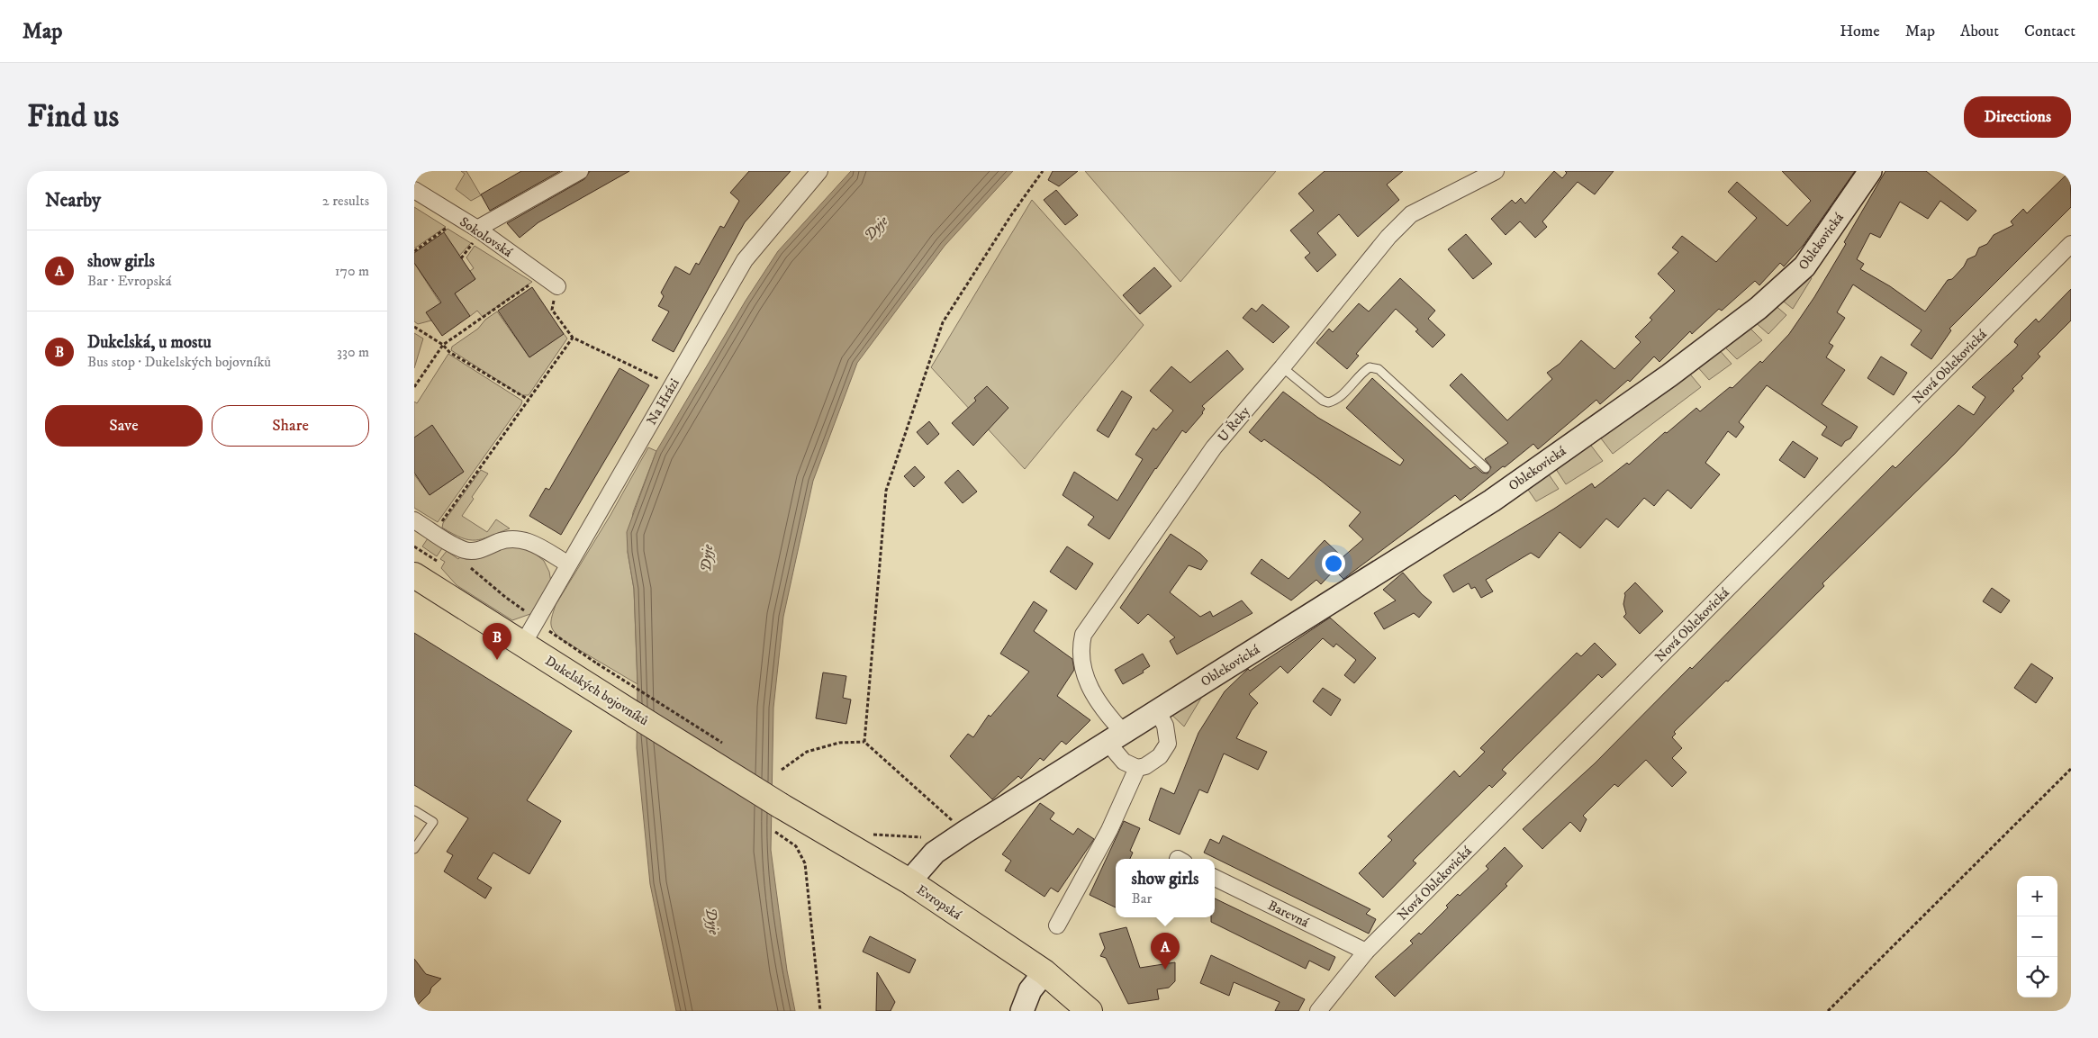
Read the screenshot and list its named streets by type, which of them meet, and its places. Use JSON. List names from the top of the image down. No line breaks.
{"streets":{"main road":["Dukelských bojovníků","Evropská"],"street":["Sokolovská","Oblekovická","Nová Oblekovická","Na Hrázi","U Řeky","Barevná"]},"crossings":[["Oblekovická","U Řeky"],["Oblekovická","Evropská"],["Nová Oblekovická","Barevná"],["Na Hrázi","Dukelských bojovníků"],["Dukelských bojovníků","Evropská"]],"water":["Dyje"],"page":{"header":"Map","nav":["Home","Map","About","Contact"],"buttons":["Directions",["Save","Share"]],"title":"Find us","heading":["Nearby","2 results"],"list":[{"mark":"A","name":"show girls","note":"Bar · Evropská","value":"170 m"},{"mark":"B","name":"Dukelská, u mostu","note":"Bus stop · Dukelských bojovníků","value":"330 m"}],"pins":["B","A"],"popup":["show girls","Bar"],"map_buttons":["+","−"]}}
